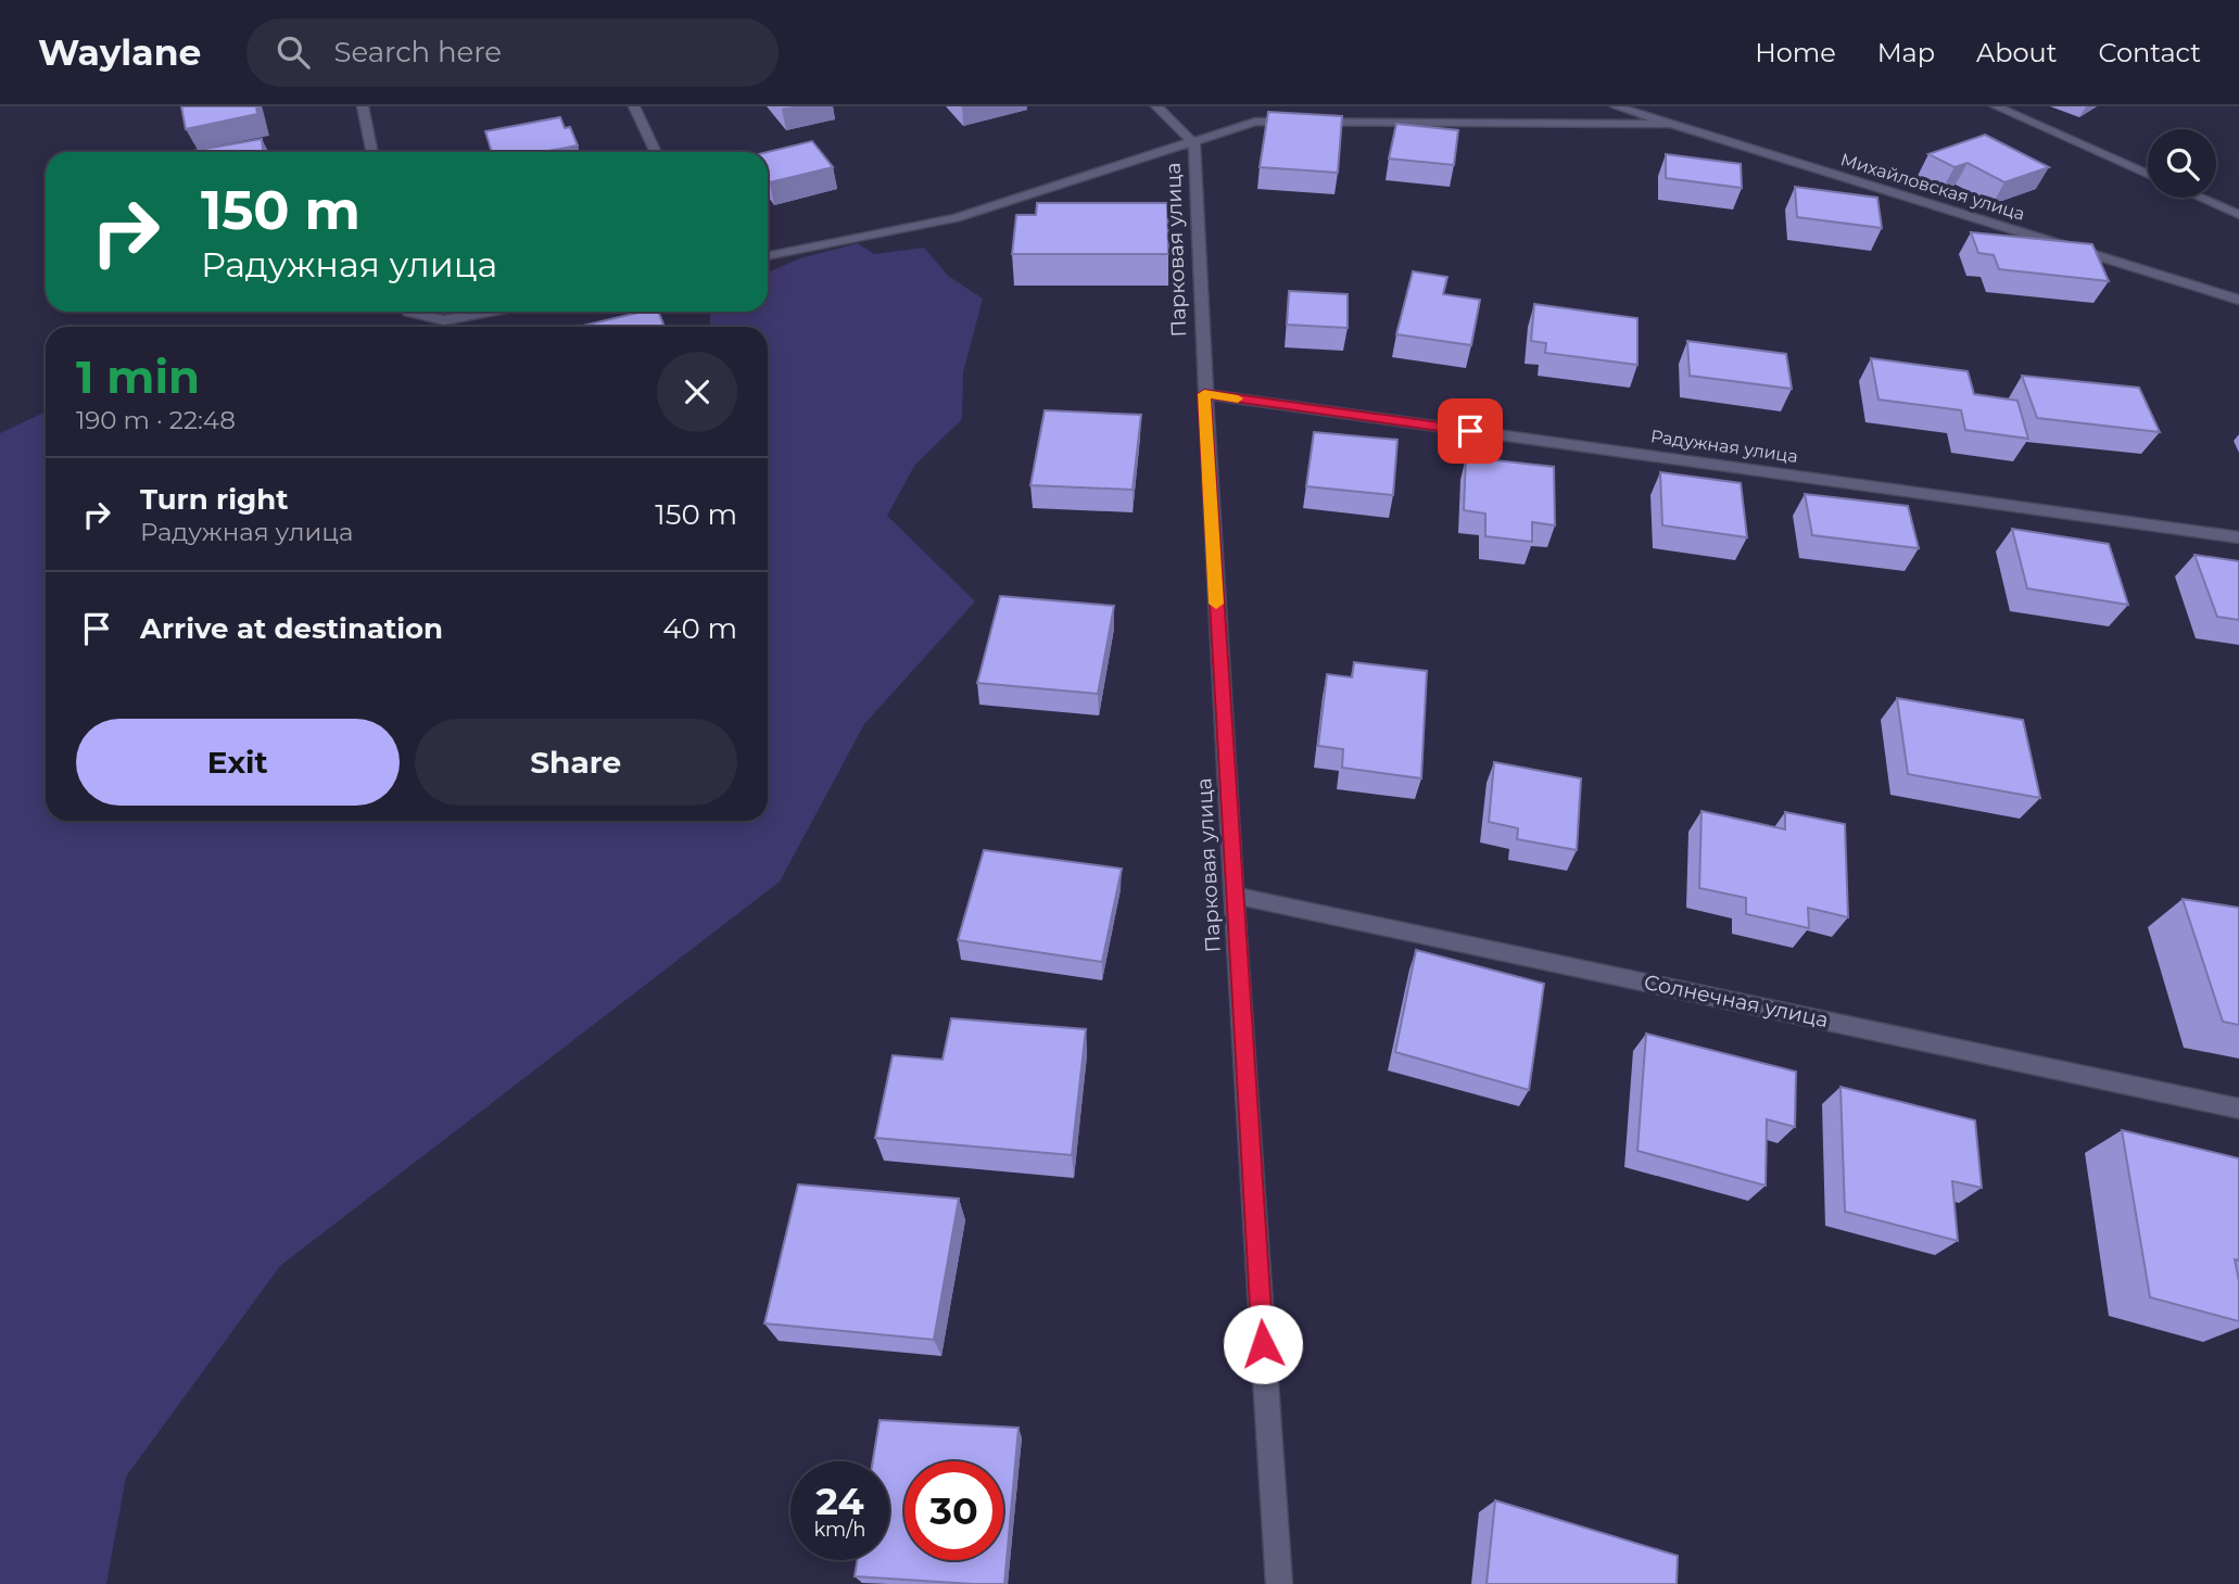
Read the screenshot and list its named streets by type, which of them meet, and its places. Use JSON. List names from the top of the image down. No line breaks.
{"streets":{"street":["Михайловская улица","Парковая улица","Радужная улица","Солнечная улица"]},"crossings":[["Парковая улица","Радужная улица"],["Парковая улица","Солнечная улица"]],"page":{"header":"Waylane","search":"Search here","nav":["Home","Map","About","Contact"],"turn":["150 m","Радужная улица"],"heading":["1 min","190 m · 22:48"],"list":[{"name":"Turn right","note":"Радужная улица","value":"150 m"},{"name":"Arrive at destination","value":"40 m"}],"buttons":["Exit","Share"],"speed":"24 km/h","limit":"30"}}
